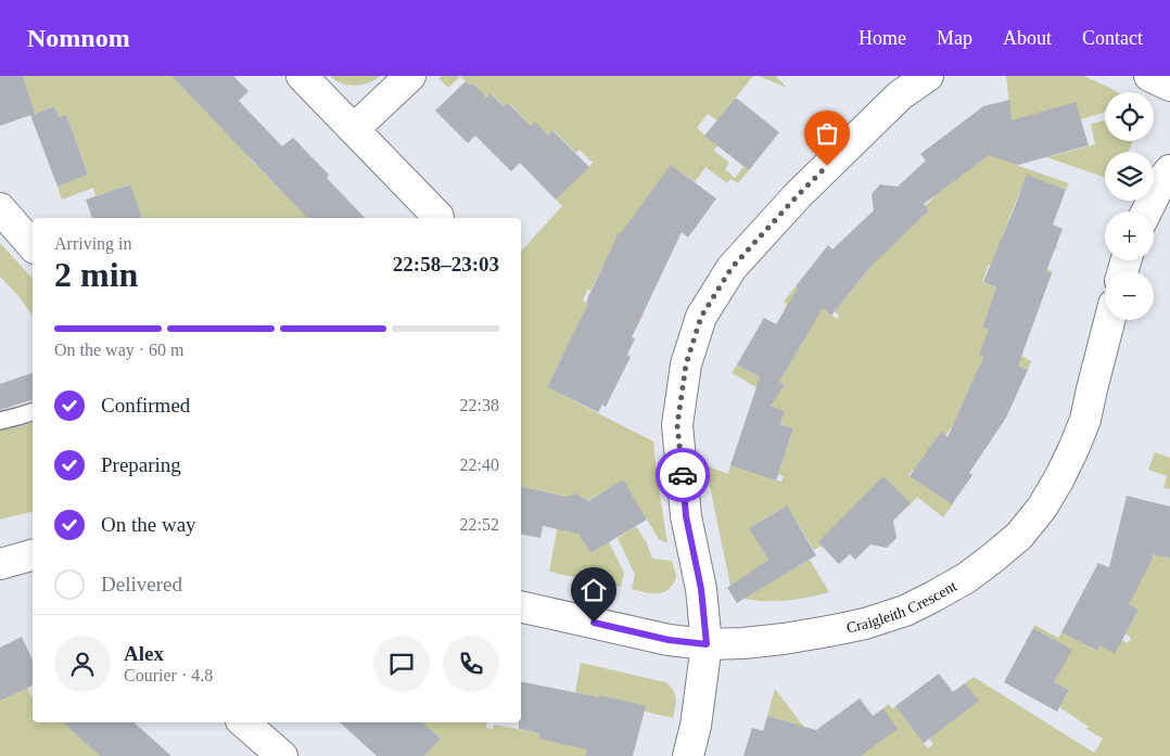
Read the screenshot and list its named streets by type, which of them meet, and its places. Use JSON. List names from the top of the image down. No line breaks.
{"streets":{"street":["Craigleith Crescent"]},"page":{"header":"Nomnom","nav":["Home","Map","About","Contact"],"map_buttons":["+","−"],"heading":["2 min","Arriving in","22:58–23:03"],"panel":["Alex","Courier · 4.8"],"bar":"On the way · 60 m","list":[["Confirmed","22:38"],["Preparing","22:40"],["On the way","22:52"],"Delivered"]}}
